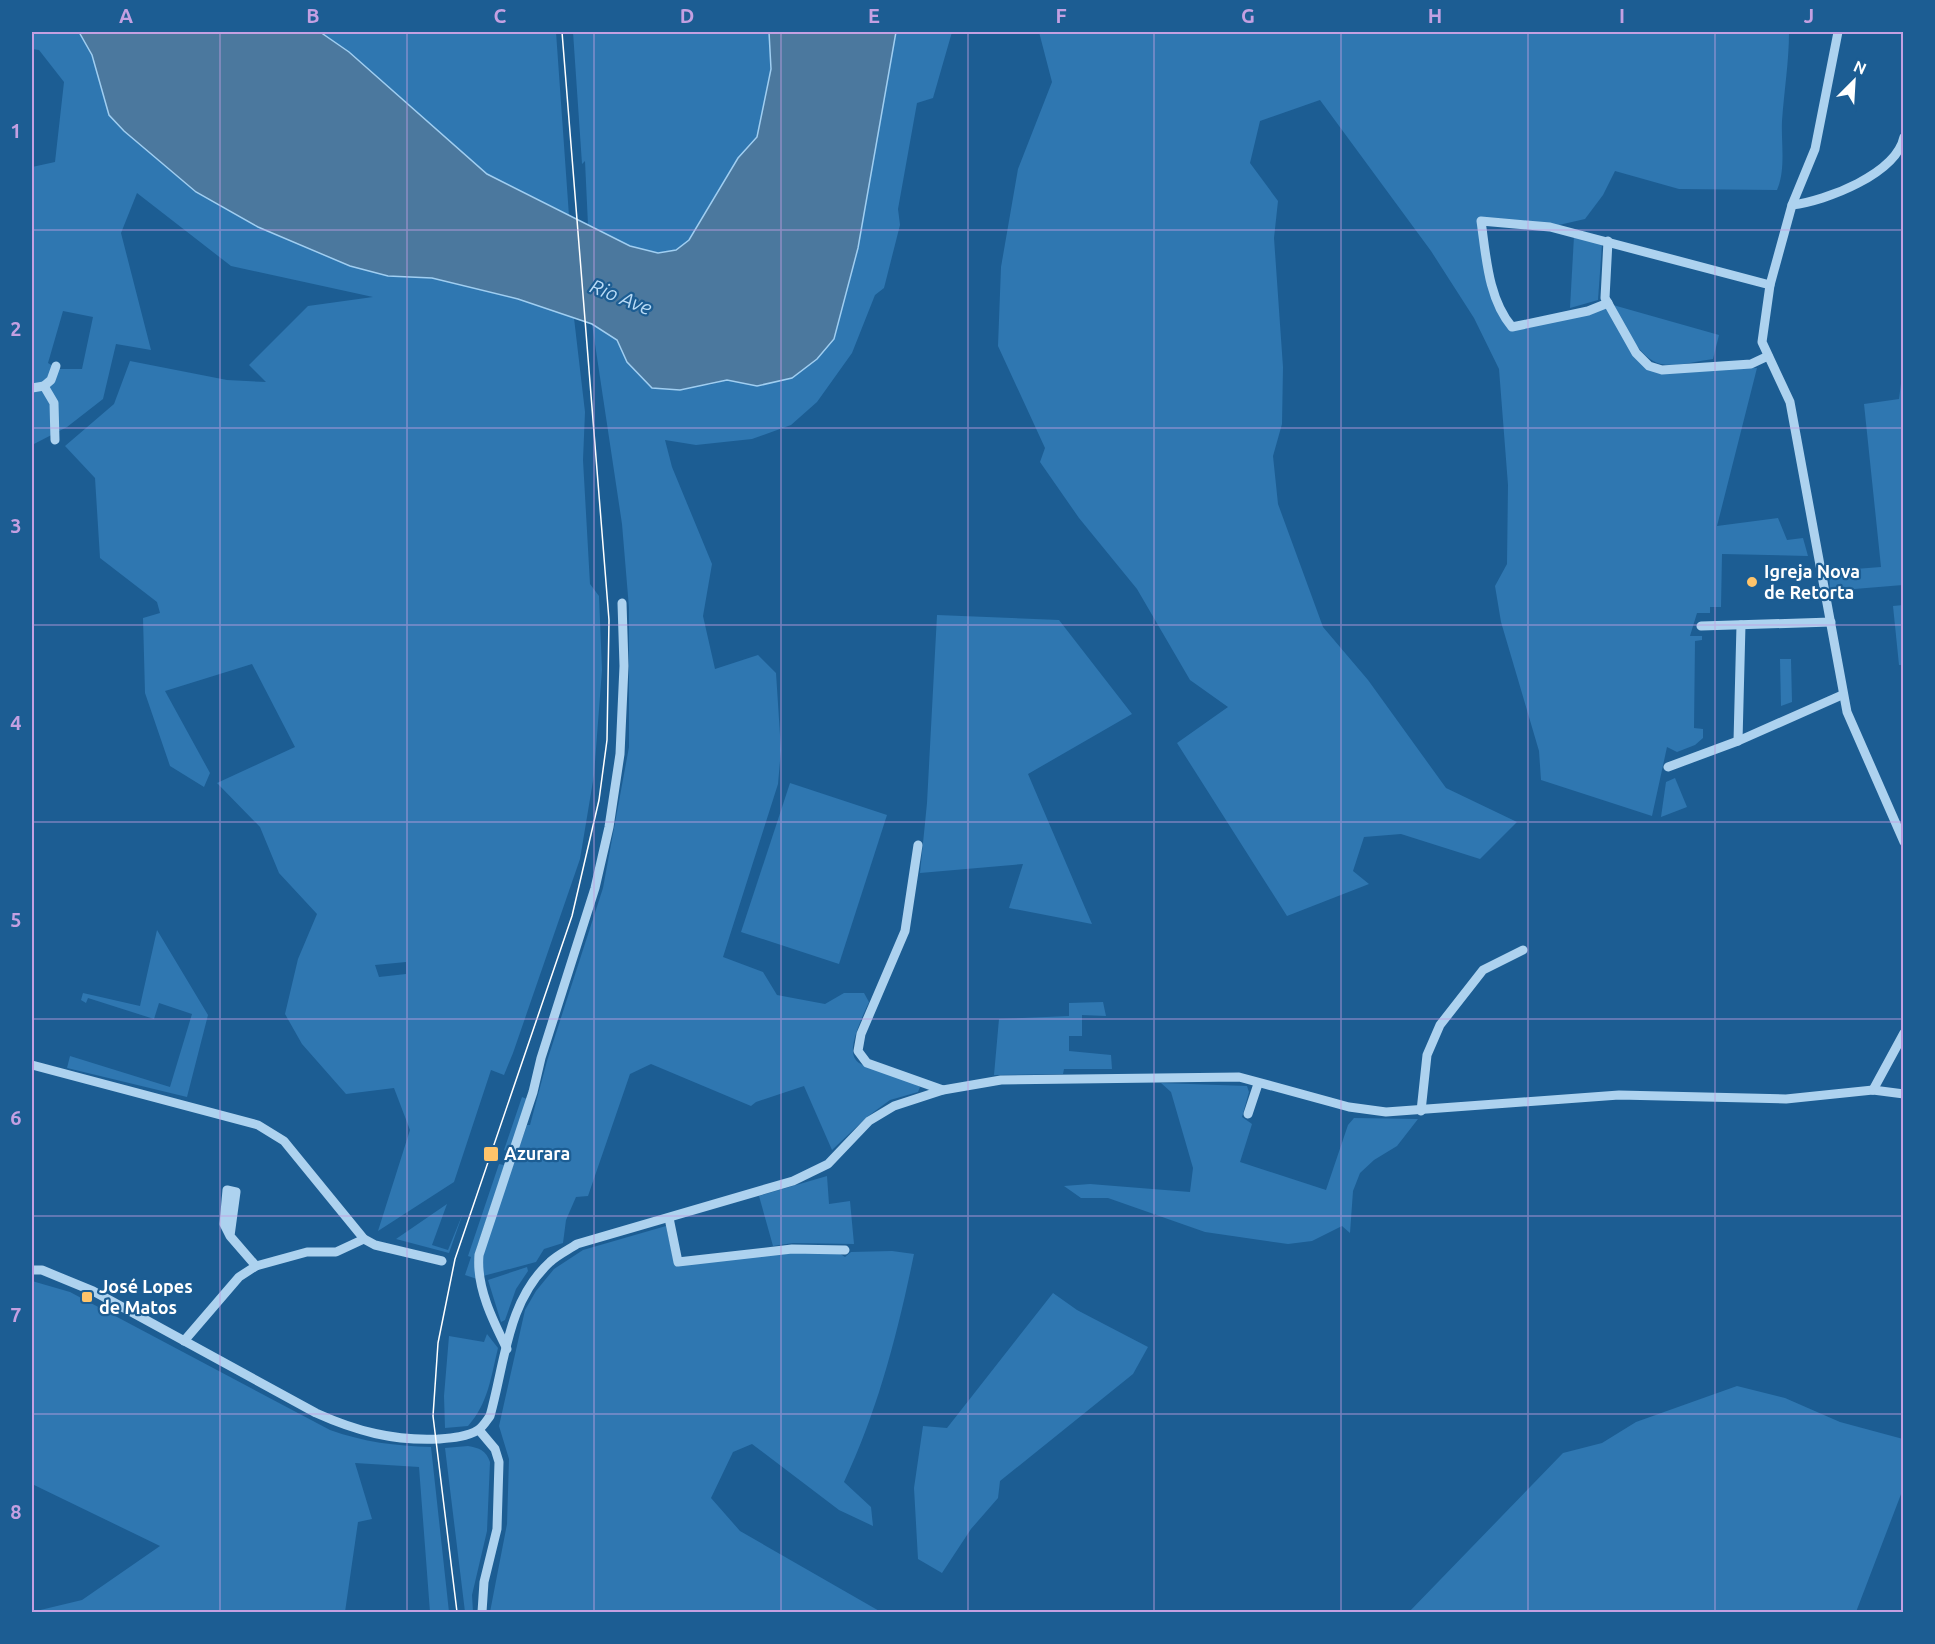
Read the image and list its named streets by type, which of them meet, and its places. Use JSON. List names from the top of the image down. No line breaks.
{"water":["Rio Ave"],"places":{"other":["Igreja Nova de Retorta"],"transit":["Azurara","José Lopes de Matos"]},"north":"top right","grid":{"columns":["A","B","C","D","E","F","G","H","I","J"],"rows":["1","2","3","4","5","6","7","8"]}}
